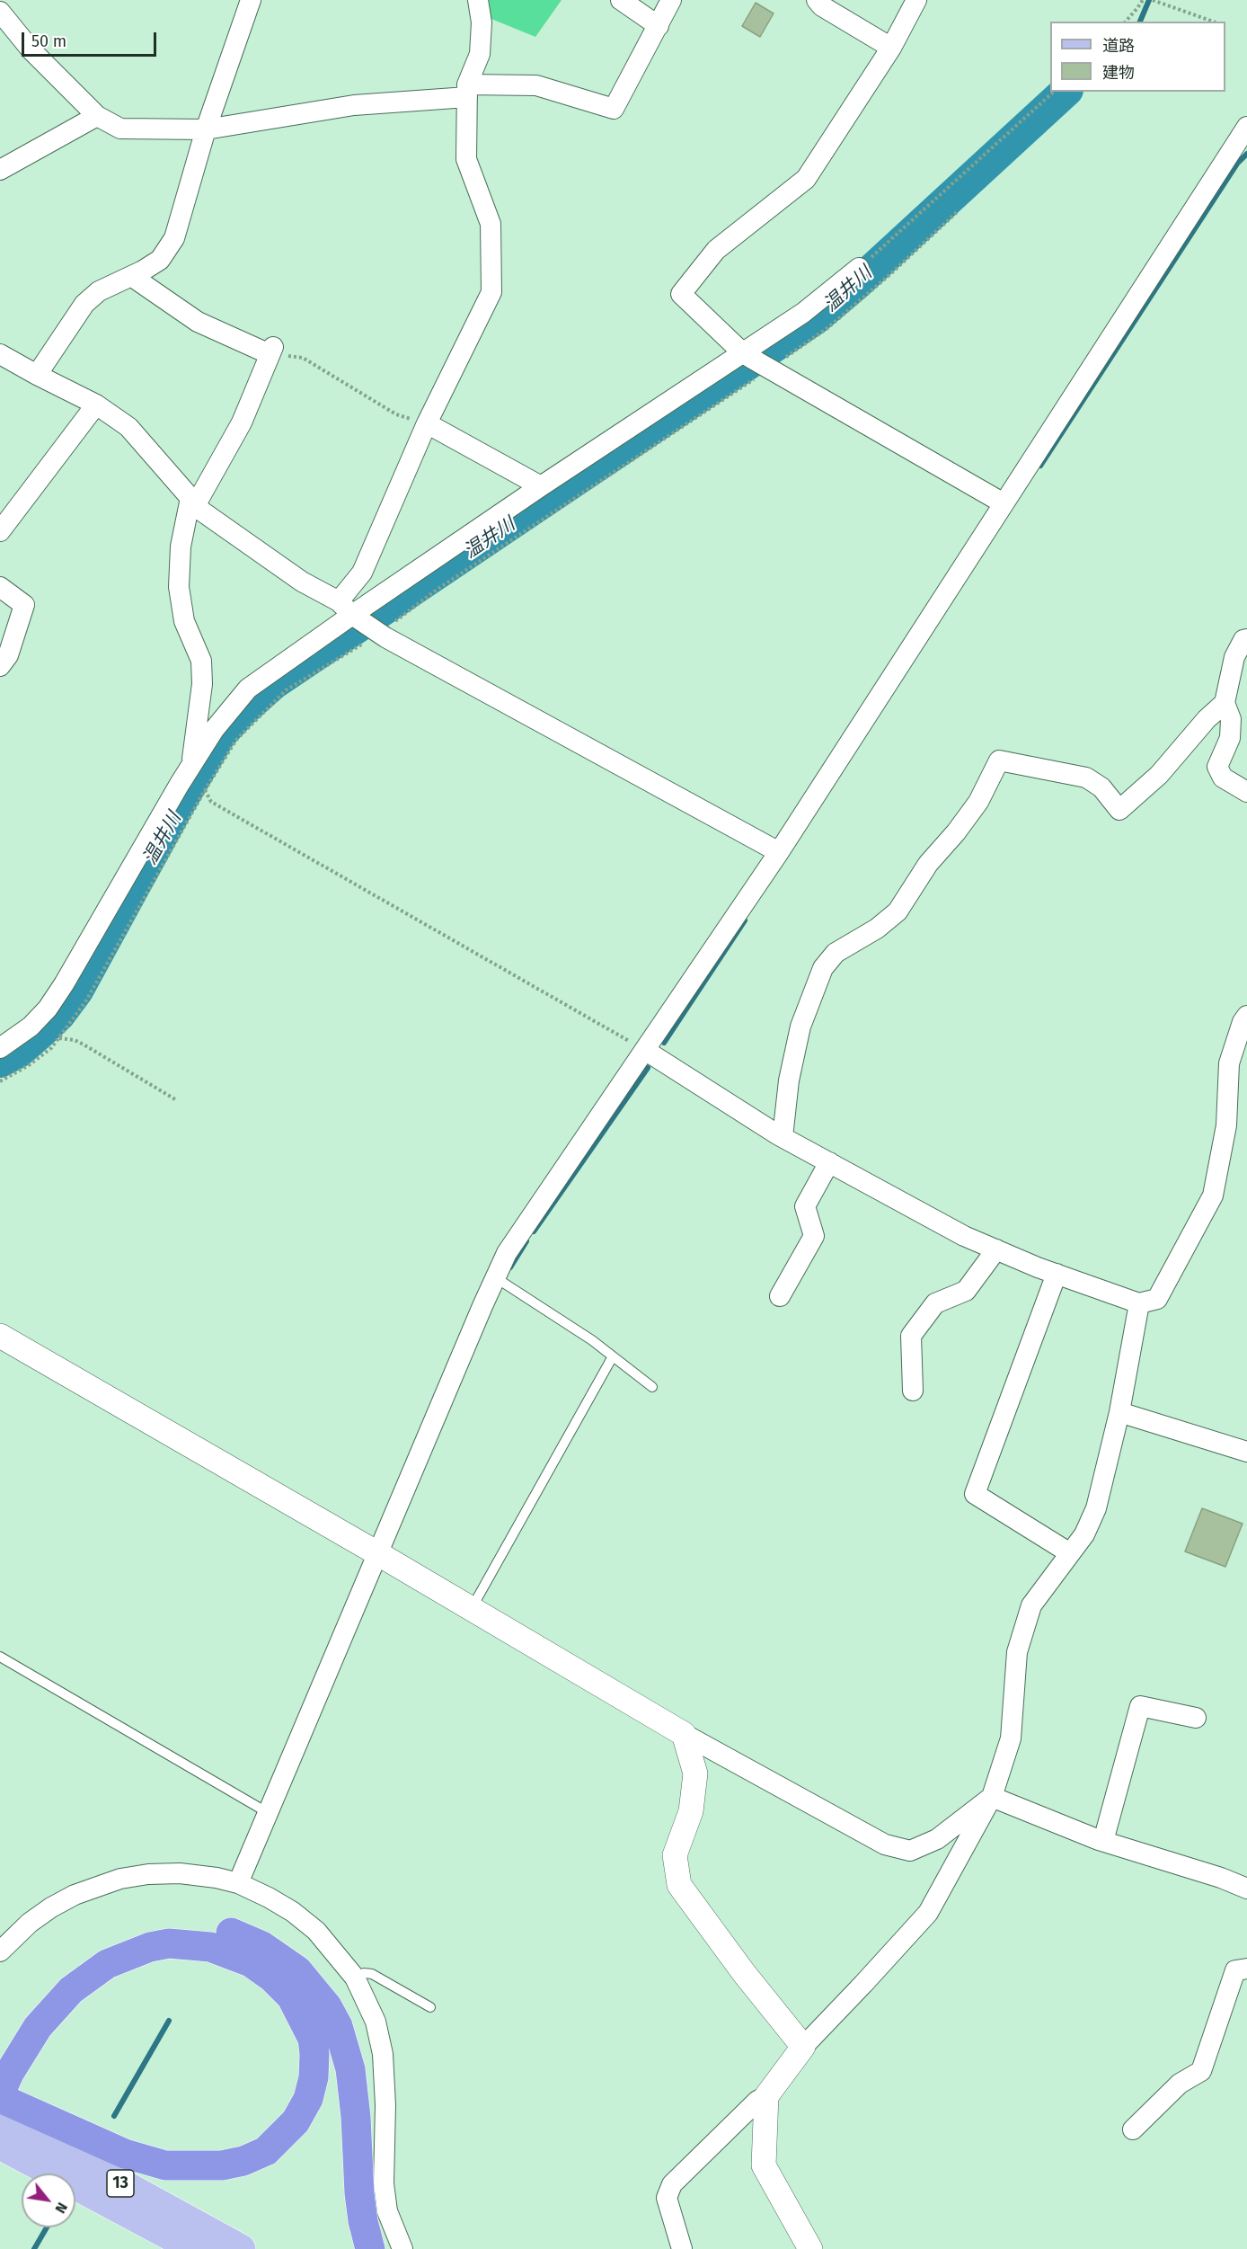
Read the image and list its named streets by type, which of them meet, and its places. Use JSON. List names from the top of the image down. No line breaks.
{"streets":{"main road":["13"]},"water":["温井川"],"legend":["道路","建物"],"scale_bar":"50 m","north":"bottom right"}
